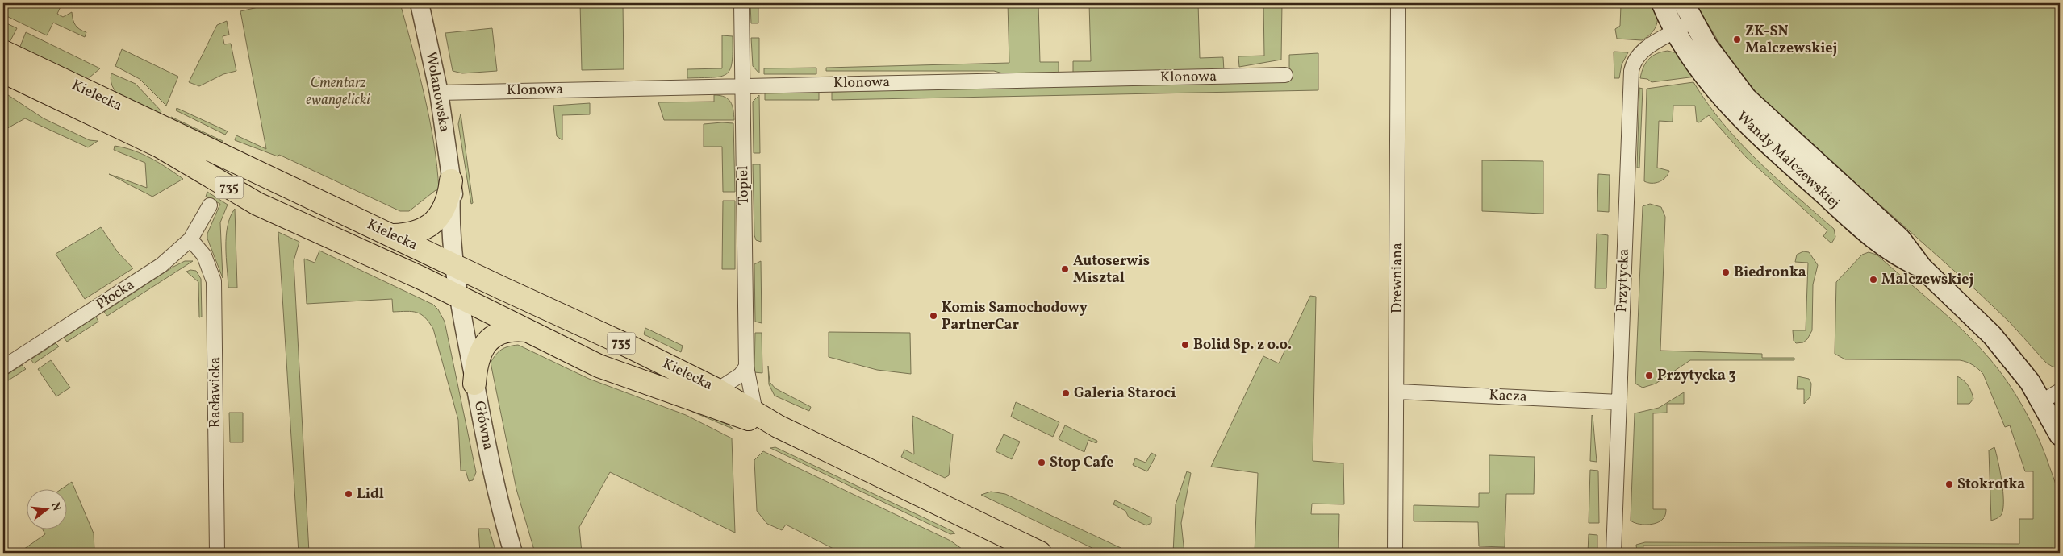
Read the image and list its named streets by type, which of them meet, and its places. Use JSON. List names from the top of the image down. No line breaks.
{"streets":{"main road":["Kielecka","Wandy Malczewskiej","735"],"street":["Klonowa","Wolanowska","Topiel","Drewniana","Przytycka","Płocka","Racławicka","Kacza","Główna"]},"crossings":[["Klonowa","Wolanowska"],["Klonowa","Topiel"],["Wolanowska","Kielecka"],["Wolanowska","Główna"],["Kielecka","Topiel"],["Kielecka","Główna"],["Wandy Malczewskiej","Przytycka"],["Drewniana","Kacza"],["Przytycka","Kacza"],["Płocka","Racławicka"]],"parks":["Cmentarz ewangelicki"],"places":["ZK-SN Malczewskiej","Autoserwis Misztal","Biedronka","Malczewskiej","Komis Samochodowy PartnerCar","Bolid Sp. z o.o.","Przytycka 3","Galeria Staroci","Stop Cafe","Stokrotka","Lidl"],"north":"right"}
